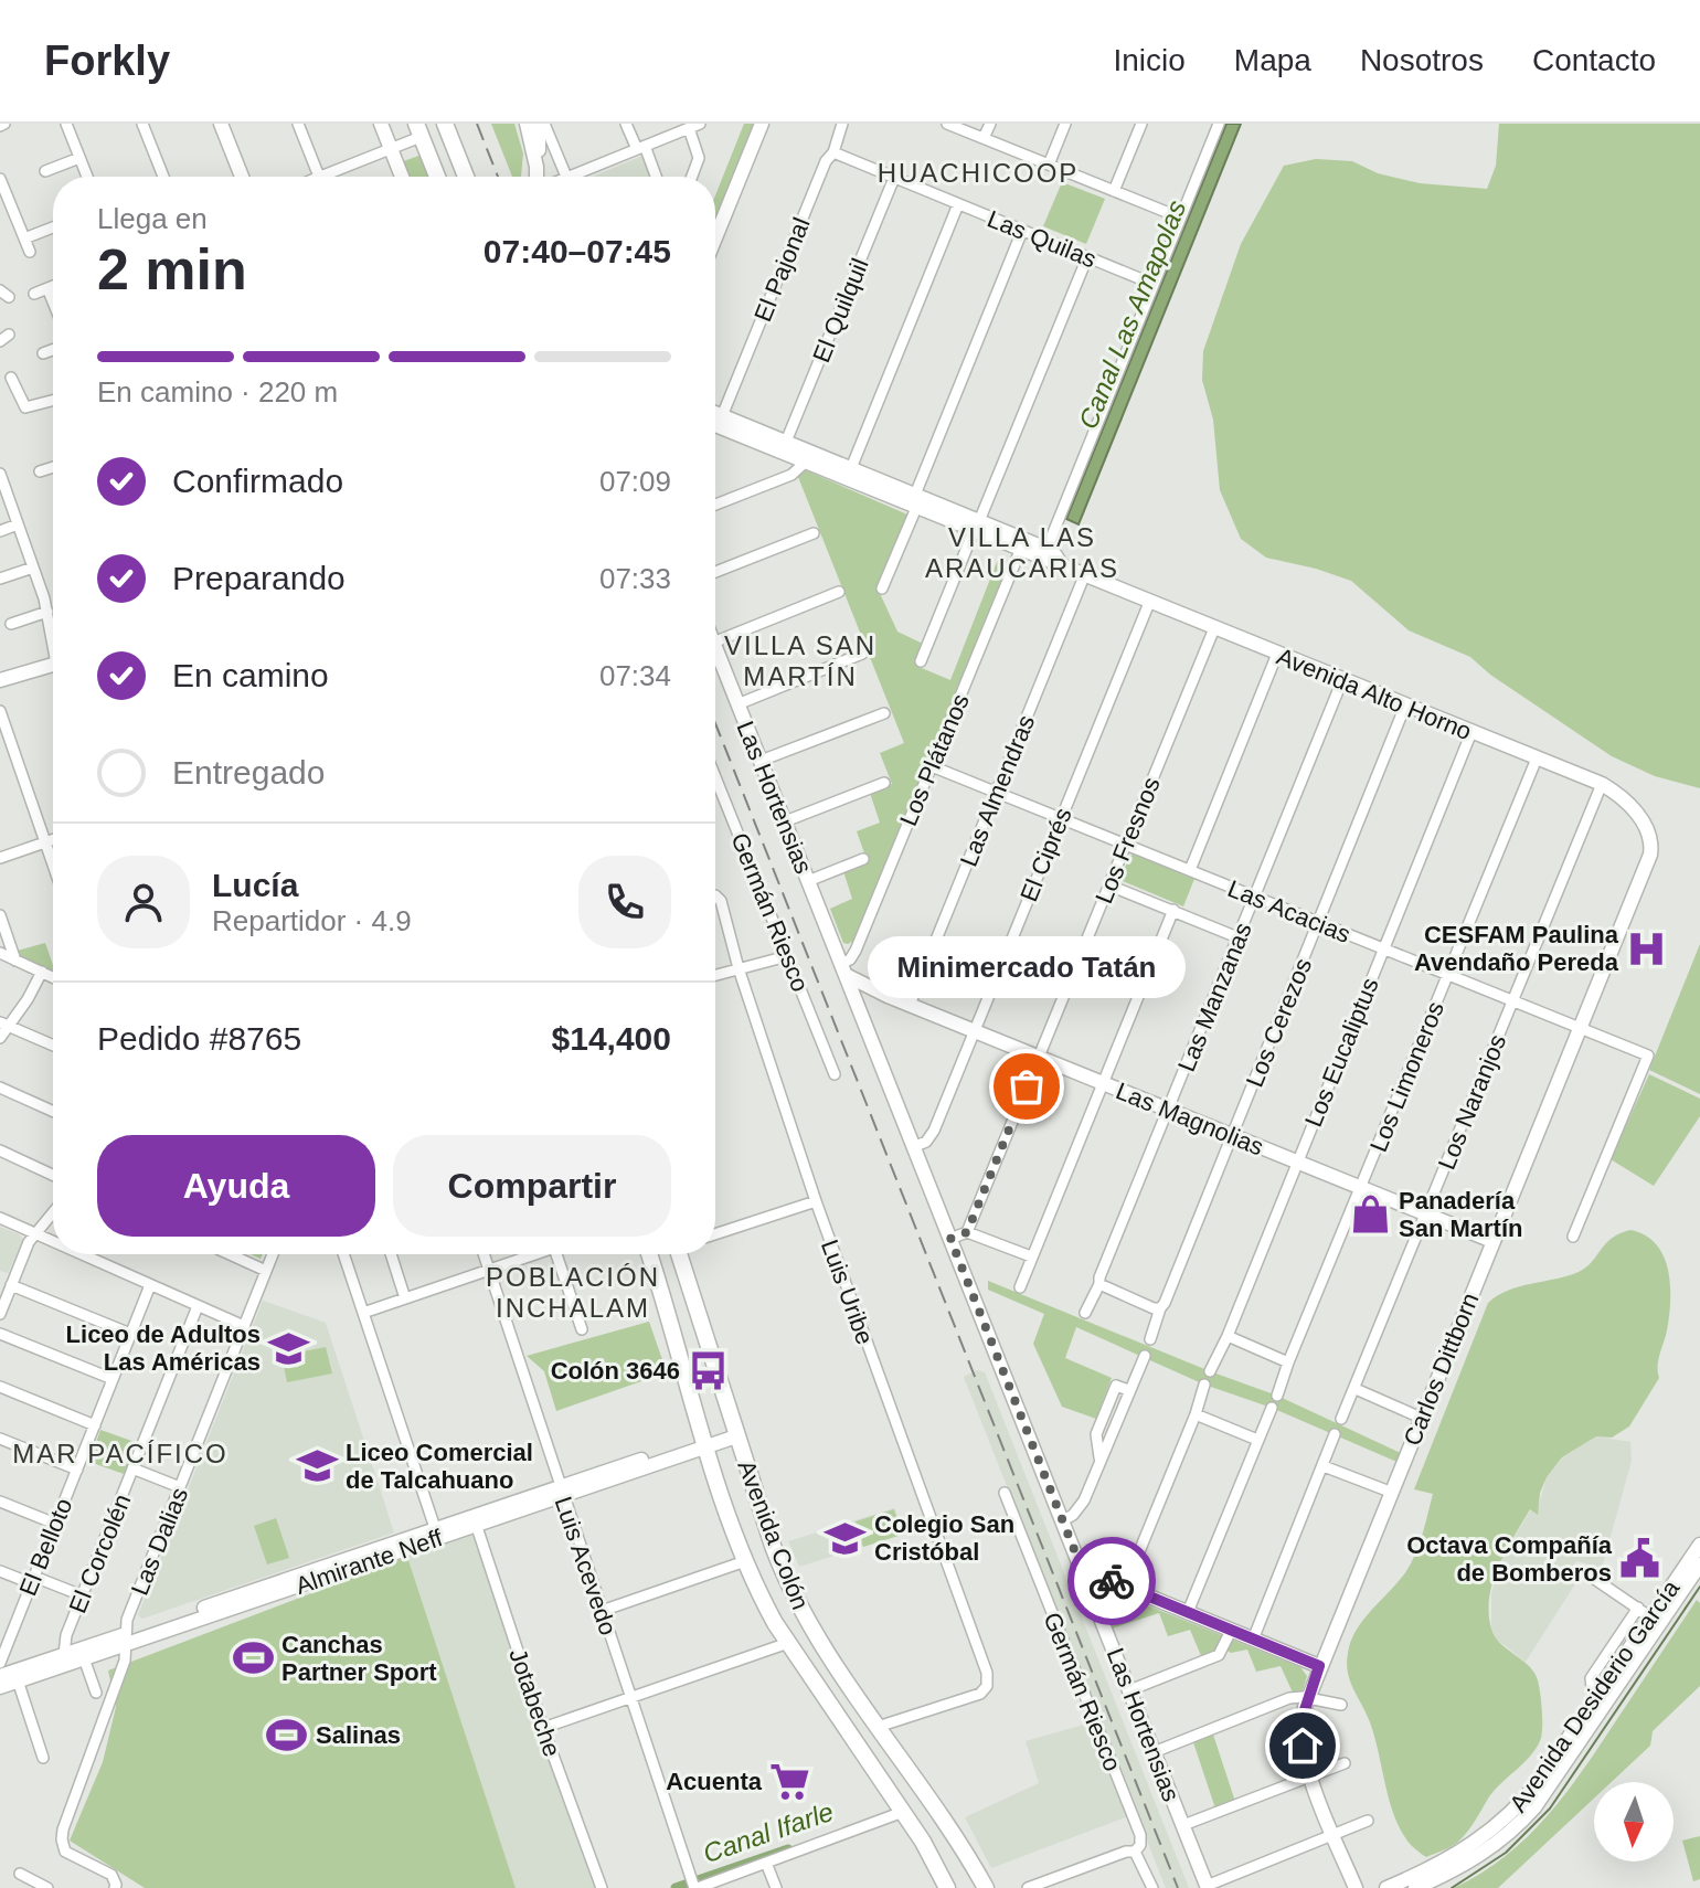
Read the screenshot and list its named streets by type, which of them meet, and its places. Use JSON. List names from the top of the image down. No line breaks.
{"streets":{"main road":["Avenida Colón"],"street":["Las Quilas","El Pajonal","El Quilquil","Avenida Alto Horno","Los Plátanos","Las Almendras","Las Hortensias","Los Fresnos","El Ciprés","Las Acacias","Germán Riesco","Las Manzanas","Los Cerezos","Los Eucaliptus","Los Limoneros","Los Naranjos","Las Magnolias","Luis Uribe","Carlos Dittborn","Las Dalias","El Belloto","El Corcolén","Almirante Neff","Luis Acevedo","Avenida Desiderio García","Jotabeche"]},"crossings":[["Las Quilas","El Pajonal"],["Las Quilas","El Quilquil"],["El Quilquil","Avenida Alto Horno"],["Avenida Alto Horno","Los Plátanos"],["Avenida Alto Horno","Las Almendras"],["Avenida Alto Horno","Los Fresnos"],["Avenida Alto Horno","El Ciprés"],["Avenida Alto Horno","Las Manzanas"],["Avenida Alto Horno","Los Cerezos"],["Avenida Alto Horno","Los Eucaliptus"],["Avenida Alto Horno","Los Limoneros"],["Avenida Alto Horno","Los Naranjos"],["Avenida Alto Horno","Carlos Dittborn"],["Los Plátanos","Las Hortensias"],["Los Plátanos","Las Acacias"],["Las Almendras","Las Acacias"],["Las Almendras","Las Magnolias"],["Las Hortensias","El Ciprés"],["Las Hortensias","Las Magnolias"],["Los Fresnos","Las Acacias"],["Los Fresnos","Las Magnolias"],["El Ciprés","Las Acacias"],["El Ciprés","Las Magnolias"],["Las Acacias","Las Manzanas"],["Las Acacias","Los Cerezos"],["Las Acacias","Los Eucaliptus"],["Las Acacias","Los Limoneros"],["Las Acacias","Los Naranjos"],["Las Acacias","Carlos Dittborn"],["Las Manzanas","Las Magnolias"],["Los Cerezos","Las Magnolias"],["Los Eucaliptus","Las Magnolias"],["Los Limoneros","Las Magnolias"],["Los Naranjos","Las Magnolias"],["Las Magnolias","Carlos Dittborn"],["Luis Uribe","Avenida Colón"],["Avenida Colón","Almirante Neff"],["Las Dalias","Almirante Neff"],["El Corcolén","Almirante Neff"],["Almirante Neff","Luis Acevedo"],["Almirante Neff","Jotabeche"]],"districts":["HUACHICOOP","VILLA LAS ARAUCARIAS","VILLA SAN MARTÍN","POBLACIÓN INCHALAM","MAR PACÍFICO"],"water":["Canal Las Amapolas","Canal Ifarle"],"places":{"hospital":["CESFAM Paulina Avendaño Pereda"],"other":["Minimercado Tatán"],"shop":["Panadería San Martín"],"school or university":["Liceo de Adultos Las Américas","Liceo Comercial de Talcahuano","Colegio San Cristóbal"],"bus stop":["Colón 3646"],"public building":["Octava Compañía de Bomberos"],"sports":["Canchas Partner Sport","Salinas"],"supermarket":["Acuenta"]},"north":"bottom","page":{"header":"Forkly","nav":["Inicio","Mapa","Nosotros","Contacto"],"heading":["2 min","Llega en","07:40–07:45"],"panel":["Lucía","Repartidor · 4.9","Pedido #8765","$14,400"],"bar":"En camino · 220 m","list":[["Confirmado","07:09"],["Preparando","07:33"],["En camino","07:34"],"Entregado"],"bubble":"Minimercado Tatán","buttons":["Ayuda","Compartir"]}}
